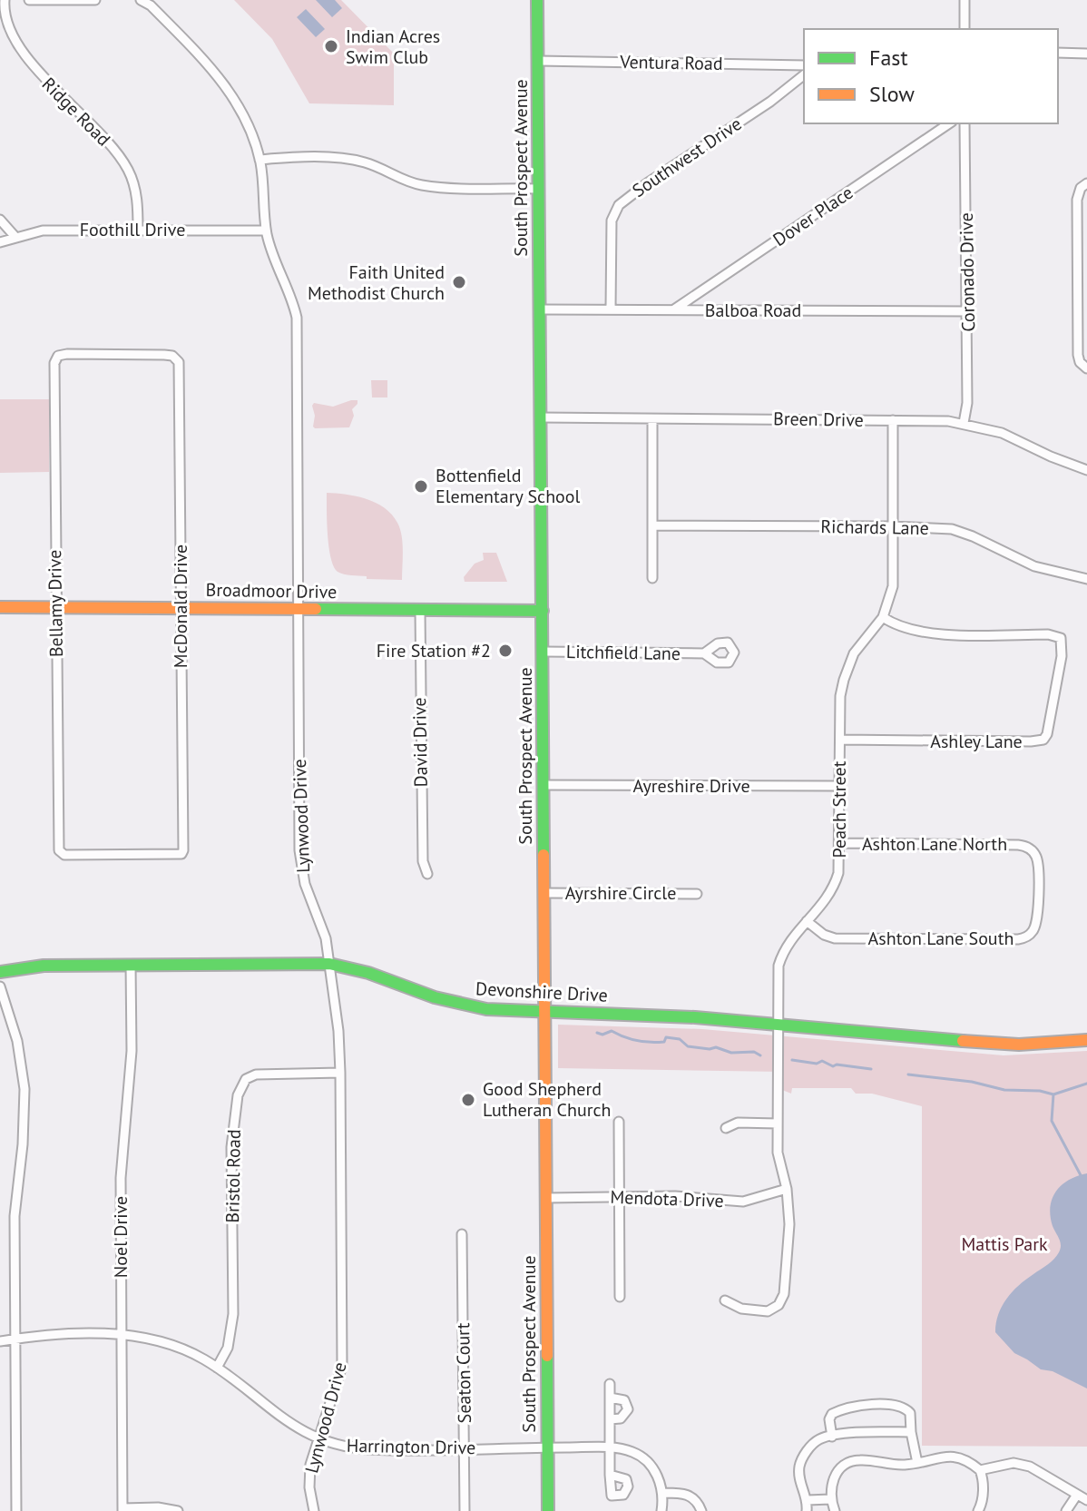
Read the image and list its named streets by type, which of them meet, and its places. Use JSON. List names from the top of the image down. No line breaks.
{"streets":{"street":["Ventura Road","Ridge Road","Southwest Drive","South Prospect Avenue","Dover Place","Foothill Drive","Coronado Drive","Balboa Road","Breen Drive","Richards Lane","Broadmoor Drive","Bellamy Drive","McDonald Drive","Litchfield Lane","Ashley Lane","David Drive","Ayreshire Drive","Peach Street","Lynwood Drive","Ashton Lane North","Ayrshire Circle","Ashton Lane South","Devonshire Drive","Bristol Road","Mendota Drive","Noel Drive","Seaton Court","Harrington Drive"]},"crossings":[["Ventura Road","South Prospect Avenue"],["Ridge Road","Foothill Drive"],["Southwest Drive","Balboa Road"],["South Prospect Avenue","Balboa Road"],["South Prospect Avenue","Breen Drive"],["South Prospect Avenue","Broadmoor Drive"],["South Prospect Avenue","Litchfield Lane"],["South Prospect Avenue","Ayreshire Drive"],["South Prospect Avenue","Ayrshire Circle"],["South Prospect Avenue","Devonshire Drive"],["South Prospect Avenue","Mendota Drive"],["South Prospect Avenue","Harrington Drive"],["Dover Place","Balboa Road"],["Foothill Drive","Lynwood Drive"],["Coronado Drive","Balboa Road"],["Coronado Drive","Breen Drive"],["Breen Drive","Peach Street"],["Richards Lane","Peach Street"],["Broadmoor Drive","Bellamy Drive"],["Broadmoor Drive","McDonald Drive"],["Broadmoor Drive","David Drive"],["Broadmoor Drive","Lynwood Drive"],["Bellamy Drive","McDonald Drive"],["Ashley Lane","Peach Street"],["Ayreshire Drive","Peach Street"],["Peach Street","Ashton Lane North"],["Peach Street","Ashton Lane South"],["Peach Street","Devonshire Drive"],["Peach Street","Mendota Drive"],["Lynwood Drive","Devonshire Drive"],["Lynwood Drive","Bristol Road"],["Lynwood Drive","Harrington Drive"],["Ashton Lane North","Ashton Lane South"],["Devonshire Drive","Noel Drive"],["Bristol Road","Harrington Drive"],["Noel Drive","Harrington Drive"],["Seaton Court","Harrington Drive"]],"parks":["Mattis Park"],"places":["Indian Acres Swim Club","Faith United Methodist Church","Bottenfield Elementary School","Fire Station #2","Good Shepherd Lutheran Church"],"legend":["Fast","Slow"]}
